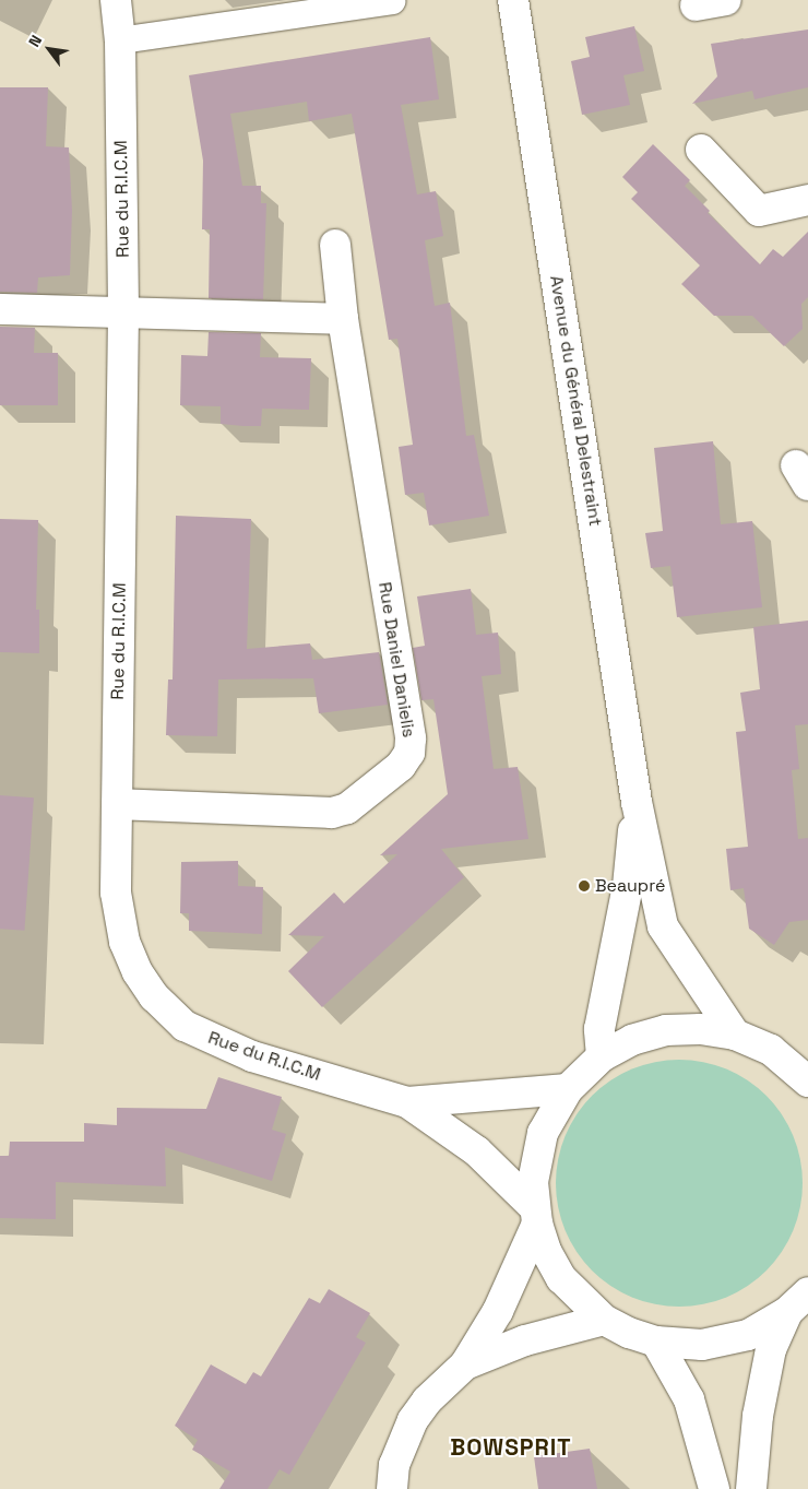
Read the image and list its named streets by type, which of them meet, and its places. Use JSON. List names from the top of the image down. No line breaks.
{"streets":{"street":["Rue du R.I.C.M","Avenue du Général Delestraint","Rue Daniel Danielis"]},"crossings":[["Rue du R.I.C.M","Rue Daniel Danielis"]],"districts":["BOWSPRIT"],"places":["Beaupré"],"north":"top left"}
